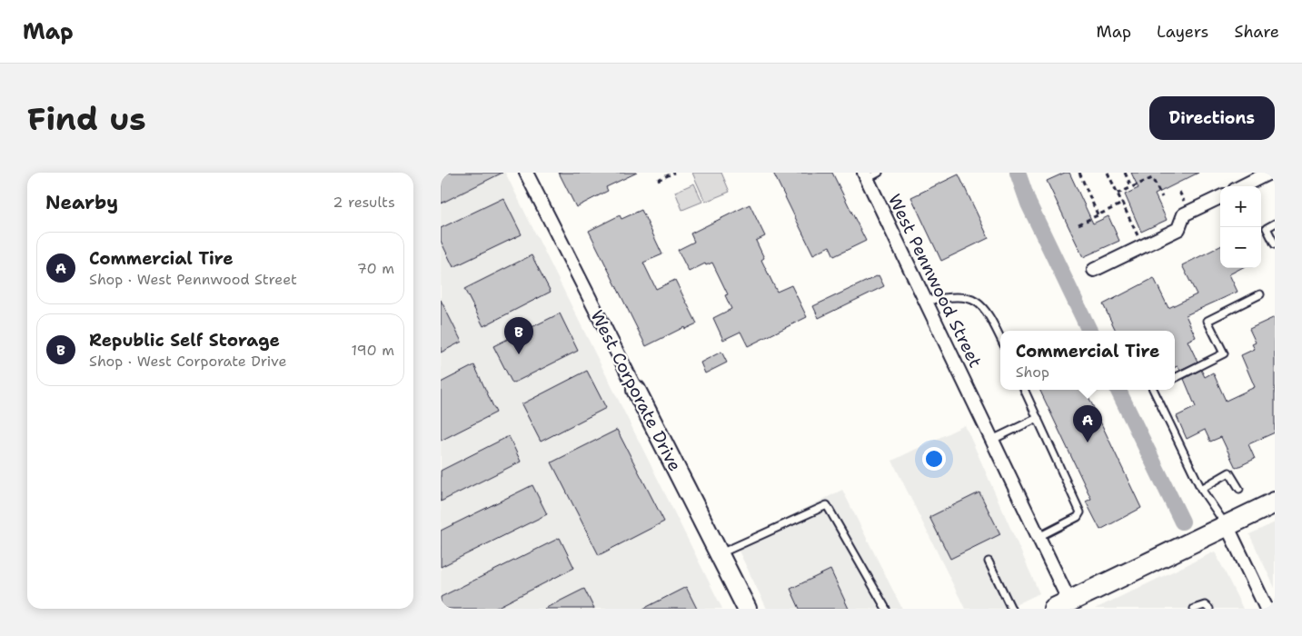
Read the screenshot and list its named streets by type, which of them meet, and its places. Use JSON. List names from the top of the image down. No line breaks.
{"streets":{"street":["West Pennwood Street","West Corporate Drive"]},"page":{"header":"Map","nav":["Map","Layers","Share"],"buttons":"Directions","title":"Find us","heading":["Nearby","2 results"],"map_buttons":["+","−"],"list":[{"mark":"A","name":"Commercial Tire","note":"Shop · West Pennwood Street","value":"70 m"},{"mark":"B","name":"Republic Self Storage","note":"Shop · West Corporate Drive","value":"190 m"}],"pins":["B","A"],"popup":["Commercial Tire","Shop"]}}
